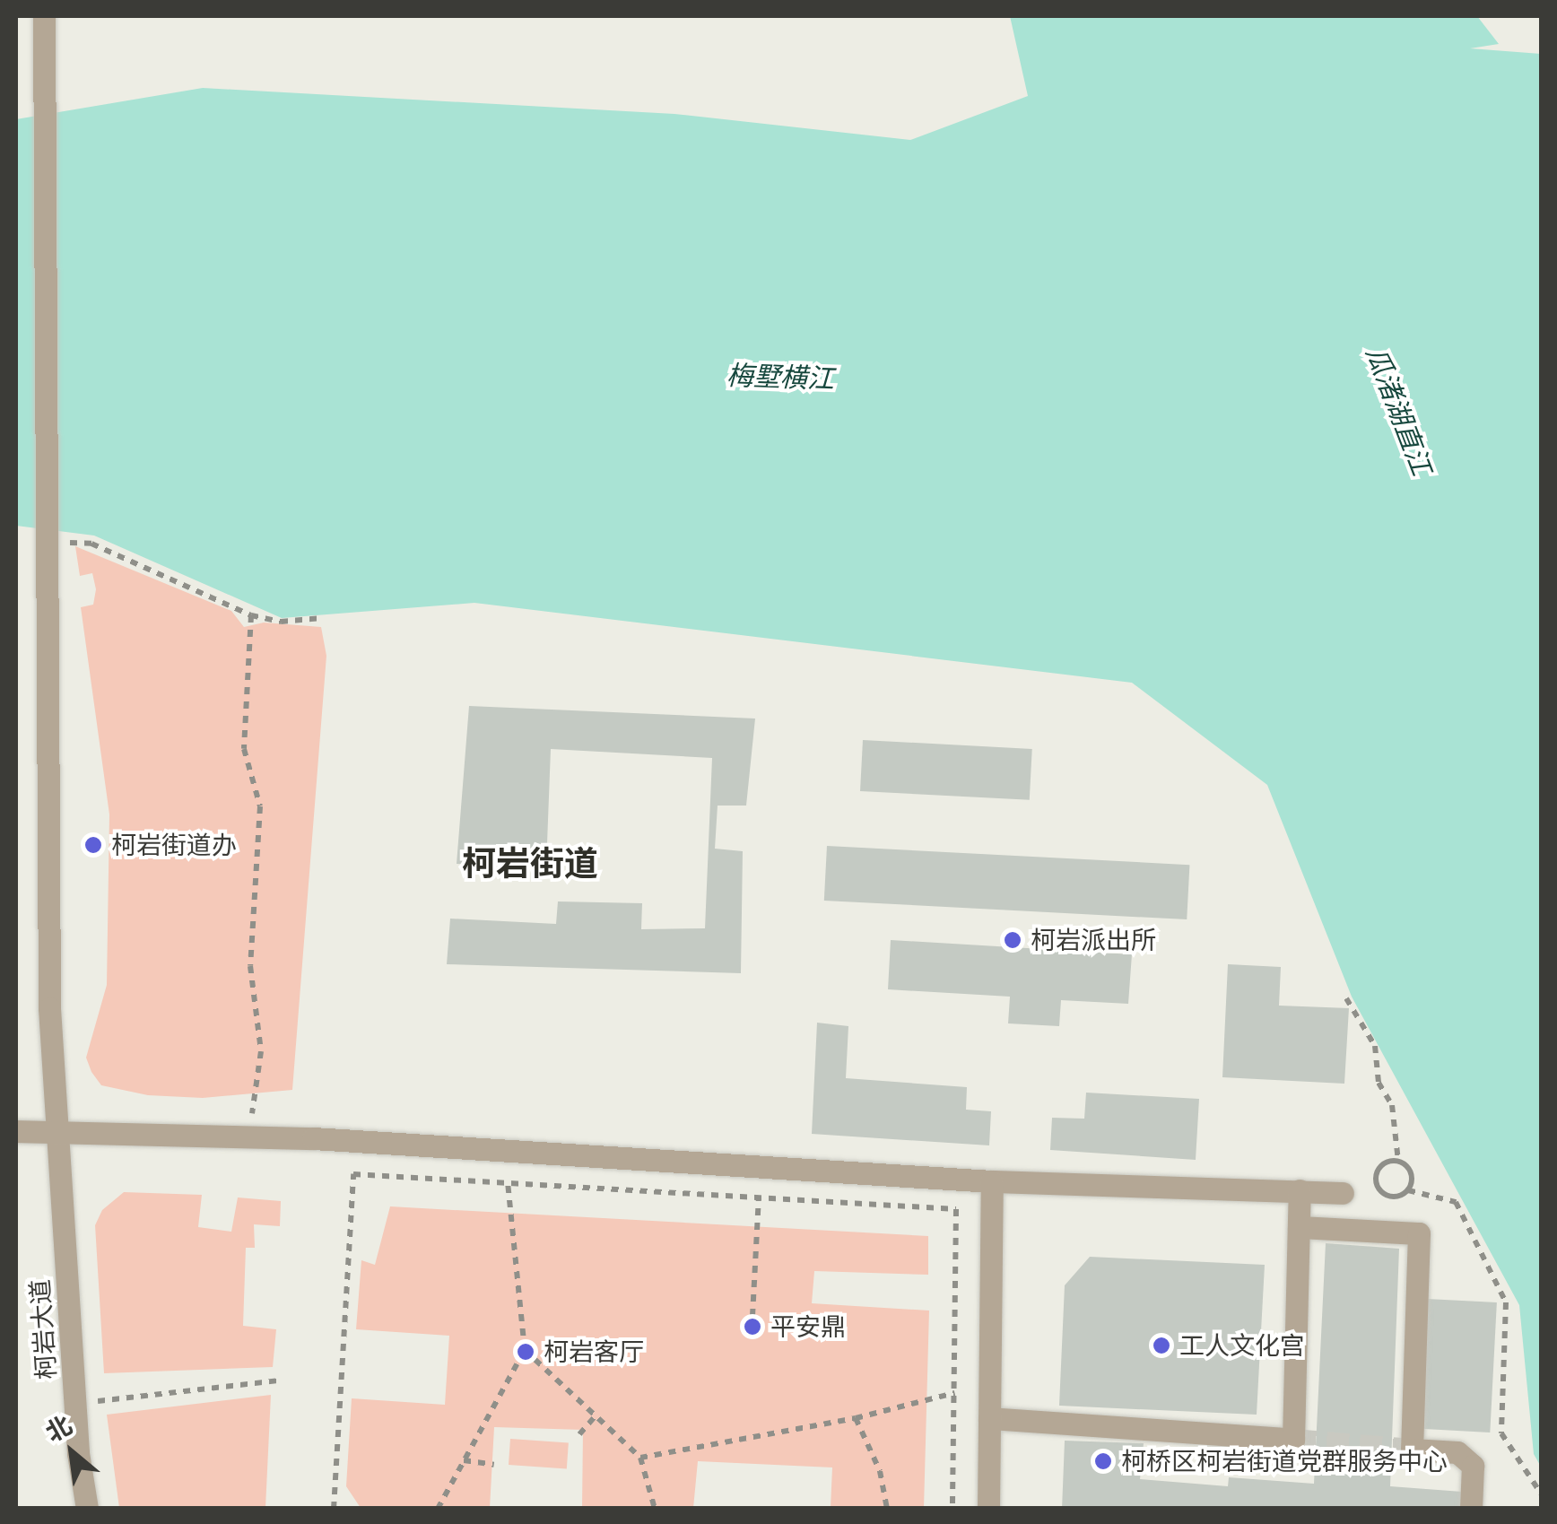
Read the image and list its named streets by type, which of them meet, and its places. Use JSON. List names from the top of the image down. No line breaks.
{"streets":{"street":["柯岩大道"]},"districts":["柯岩街道"],"water":["梅墅横江","瓜渚湖直江"],"places":["柯岩街道办","柯岩派出所","平安鼎","工人文化宫","柯岩客厅","柯桥区柯岩街道党群服务中心"],"north":"top left"}
